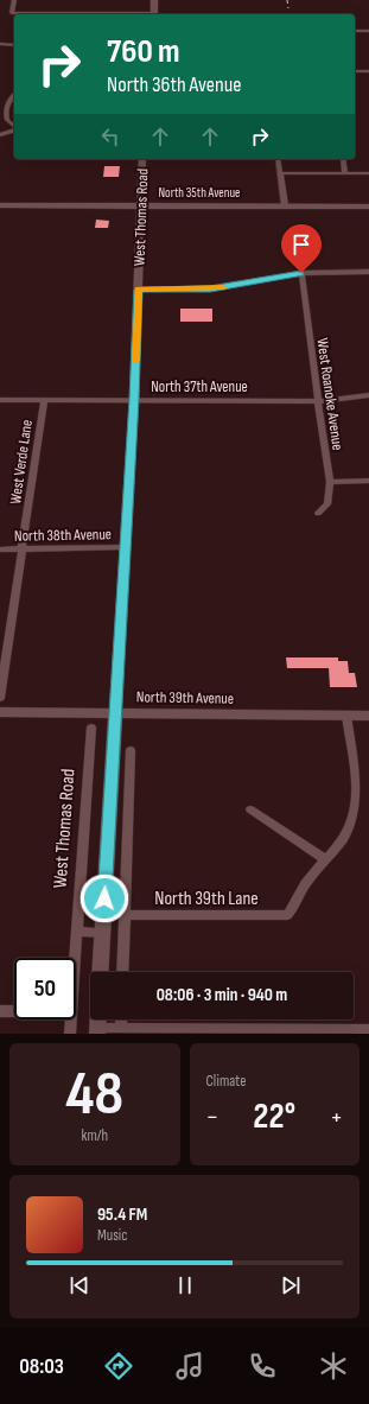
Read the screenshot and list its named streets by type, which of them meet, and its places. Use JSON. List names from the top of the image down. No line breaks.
{"streets":{"main road":["North 35th Avenue","West Thomas Road","North 39th Avenue"],"street":["North 37th Avenue","West Roanoke Avenue","West Verde Lane","North 38th Avenue","North 39th Lane"]},"crossings":[["North 35th Avenue","West Thomas Road"],["West Thomas Road","North 37th Avenue"],["West Thomas Road","North 38th Avenue"],["West Thomas Road","North 39th Avenue"],["North 37th Avenue","West Roanoke Avenue"],["North 37th Avenue","West Verde Lane"],["West Verde Lane","North 38th Avenue"]],"page":{"turn":["760 m","North 36th Avenue"],"limit":"50","trip":"08:06 · 3 min · 940 m","tile":[["48","km/h"],"Climate"],"heat":["−","22°","+"],"song":["95.4 FM","Music"],"tabs":"08:03"}}
